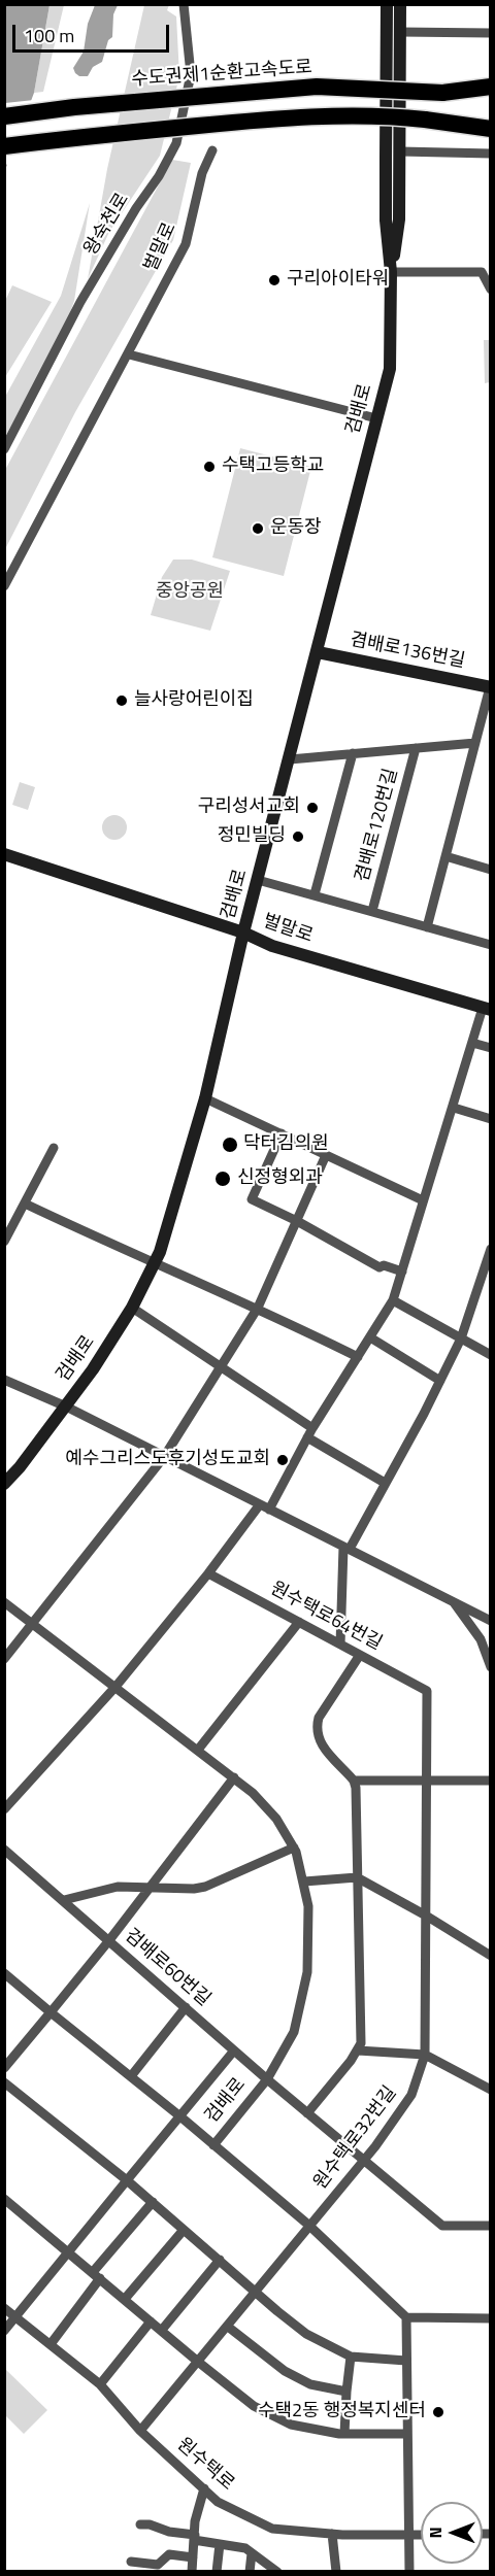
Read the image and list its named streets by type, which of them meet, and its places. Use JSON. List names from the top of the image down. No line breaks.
{"streets":{"highway":["수도권제1순환고속도로"],"street":["왕숙천로","벌말로","검배로","겸배로136번길","겸배로120번길","원수택로64번길","검배로60번길","원수택로32번길","원수택로"]},"crossings":[["벌말로","검배로"],["검배로","겸배로136번길"],["검배로","겸배로120번길"],["검배로","검배로60번길"],["원수택로64번길","원수택로32번길"],["검배로60번길","원수택로32번길"],["원수택로32번길","원수택로"]],"parks":["중앙공원"],"places":["구리아이타워","수택고등학교","운동장","늘사랑어린이집","구리성서교회","정민빌딩","닥터김의원","신정형외과","예수그리스도후기성도교회","수택2동 행정복지센터"],"scale_bar":"100 m","north":"left"}
